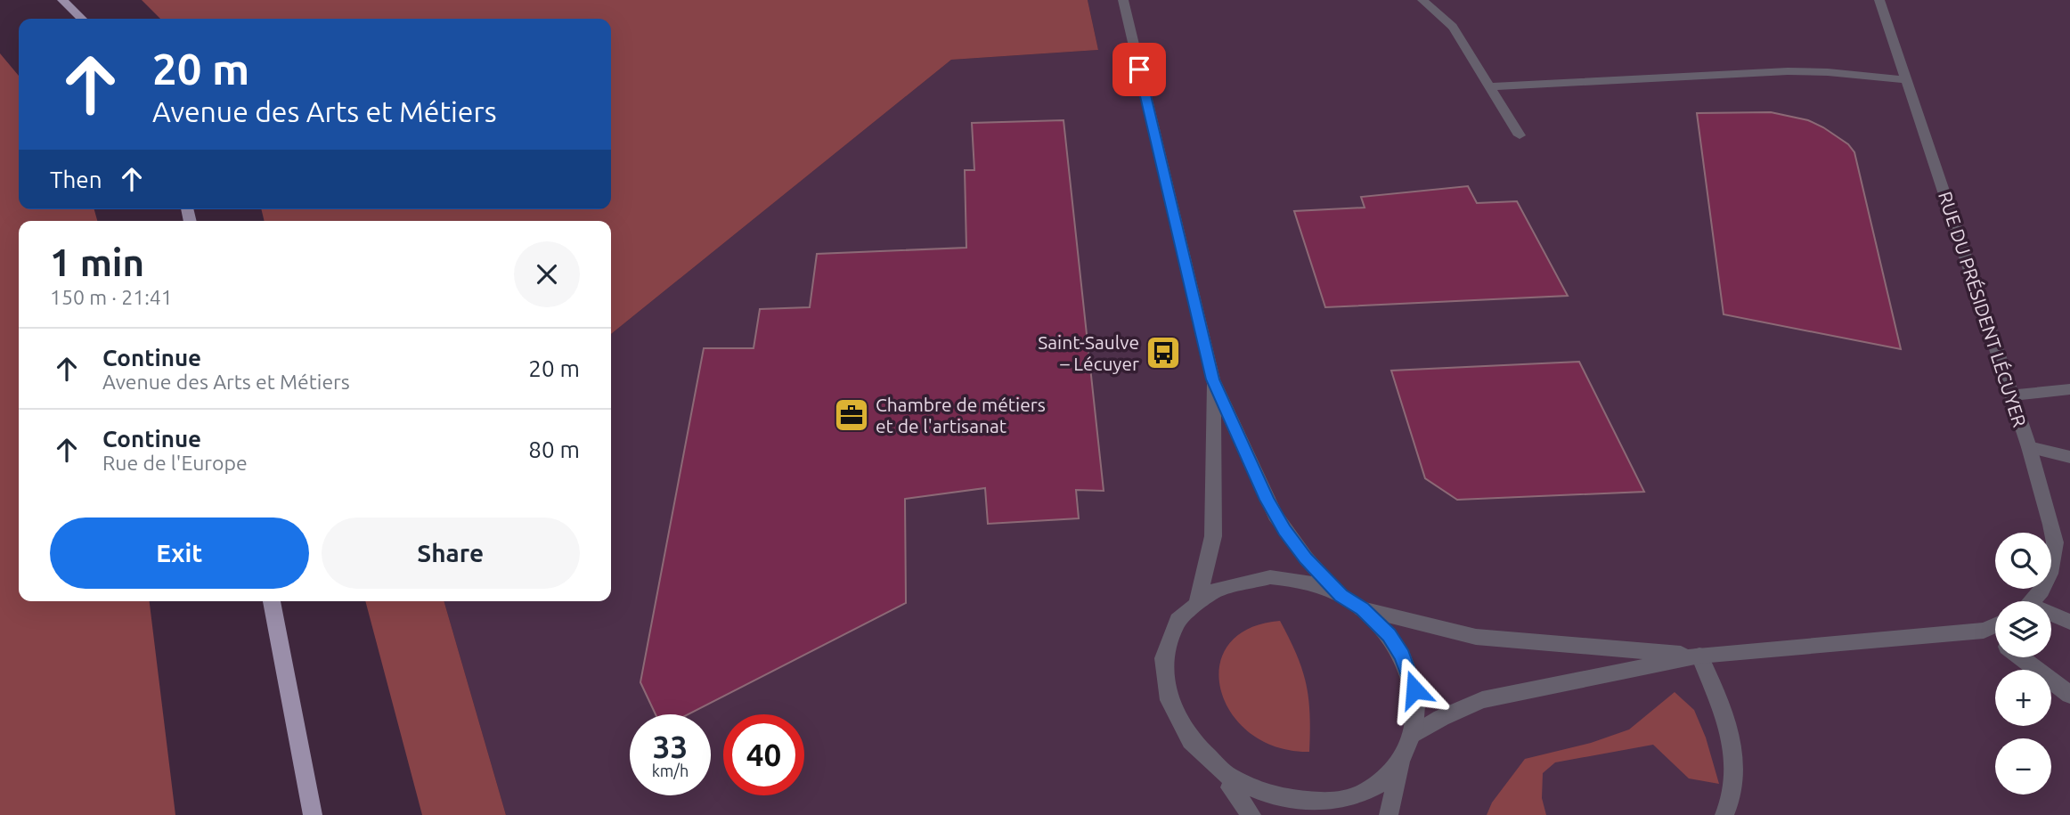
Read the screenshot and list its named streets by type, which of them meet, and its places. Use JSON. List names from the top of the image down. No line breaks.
{"streets":{"street":["RUE DU PRÉSIDENT LÉCUYER"]},"places":{"bus stop":["Saint-Saulve – Lécuyer"],"office":["Chambre de métiers et de l'artisanat"]},"page":{"turn":["20 m","Avenue des Arts et Métiers"],"then":"Then","heading":["1 min","150 m · 21:41"],"list":[{"name":"Continue","note":"Avenue des Arts et Métiers","value":"20 m"},{"name":"Continue","note":"Rue de l'Europe","value":"80 m"}],"buttons":["Exit","Share"],"map_buttons":["+","−"],"speed":"33 km/h","limit":"40"}}
